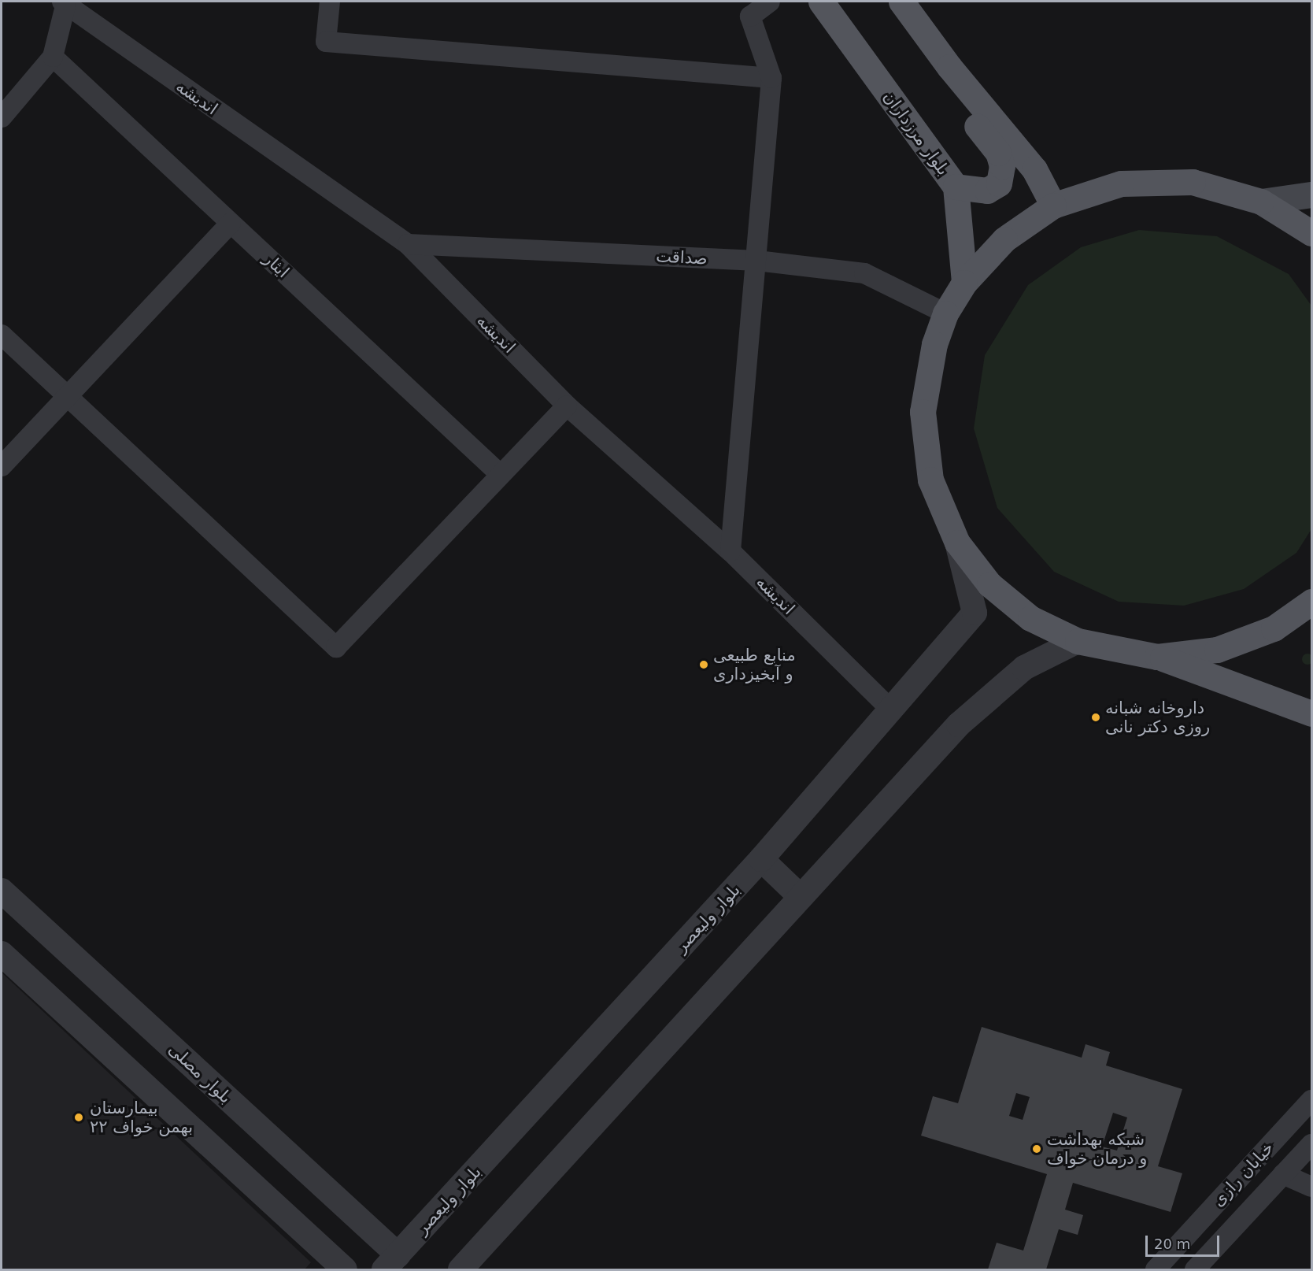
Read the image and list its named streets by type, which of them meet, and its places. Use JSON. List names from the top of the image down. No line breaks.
{"streets":{"main road":["بلوار مرزداران"],"street":["اندیشه","صداقت","ایثار","بلوار ولیعصر","بلوار مصلی","خیابان رازی"]},"crossings":[["اندیشه","صداقت"],["اندیشه","بلوار ولیعصر"],["بلوار ولیعصر","بلوار مصلی"]],"places":["منابع طبیعی و آبخیزداری","داروخانه شبانه روزی دکتر نانی","بیمارستان ۲۲ بهمن خواف","شبکه بهداشت و درمان خواف"],"scale_bar":"20 m"}
